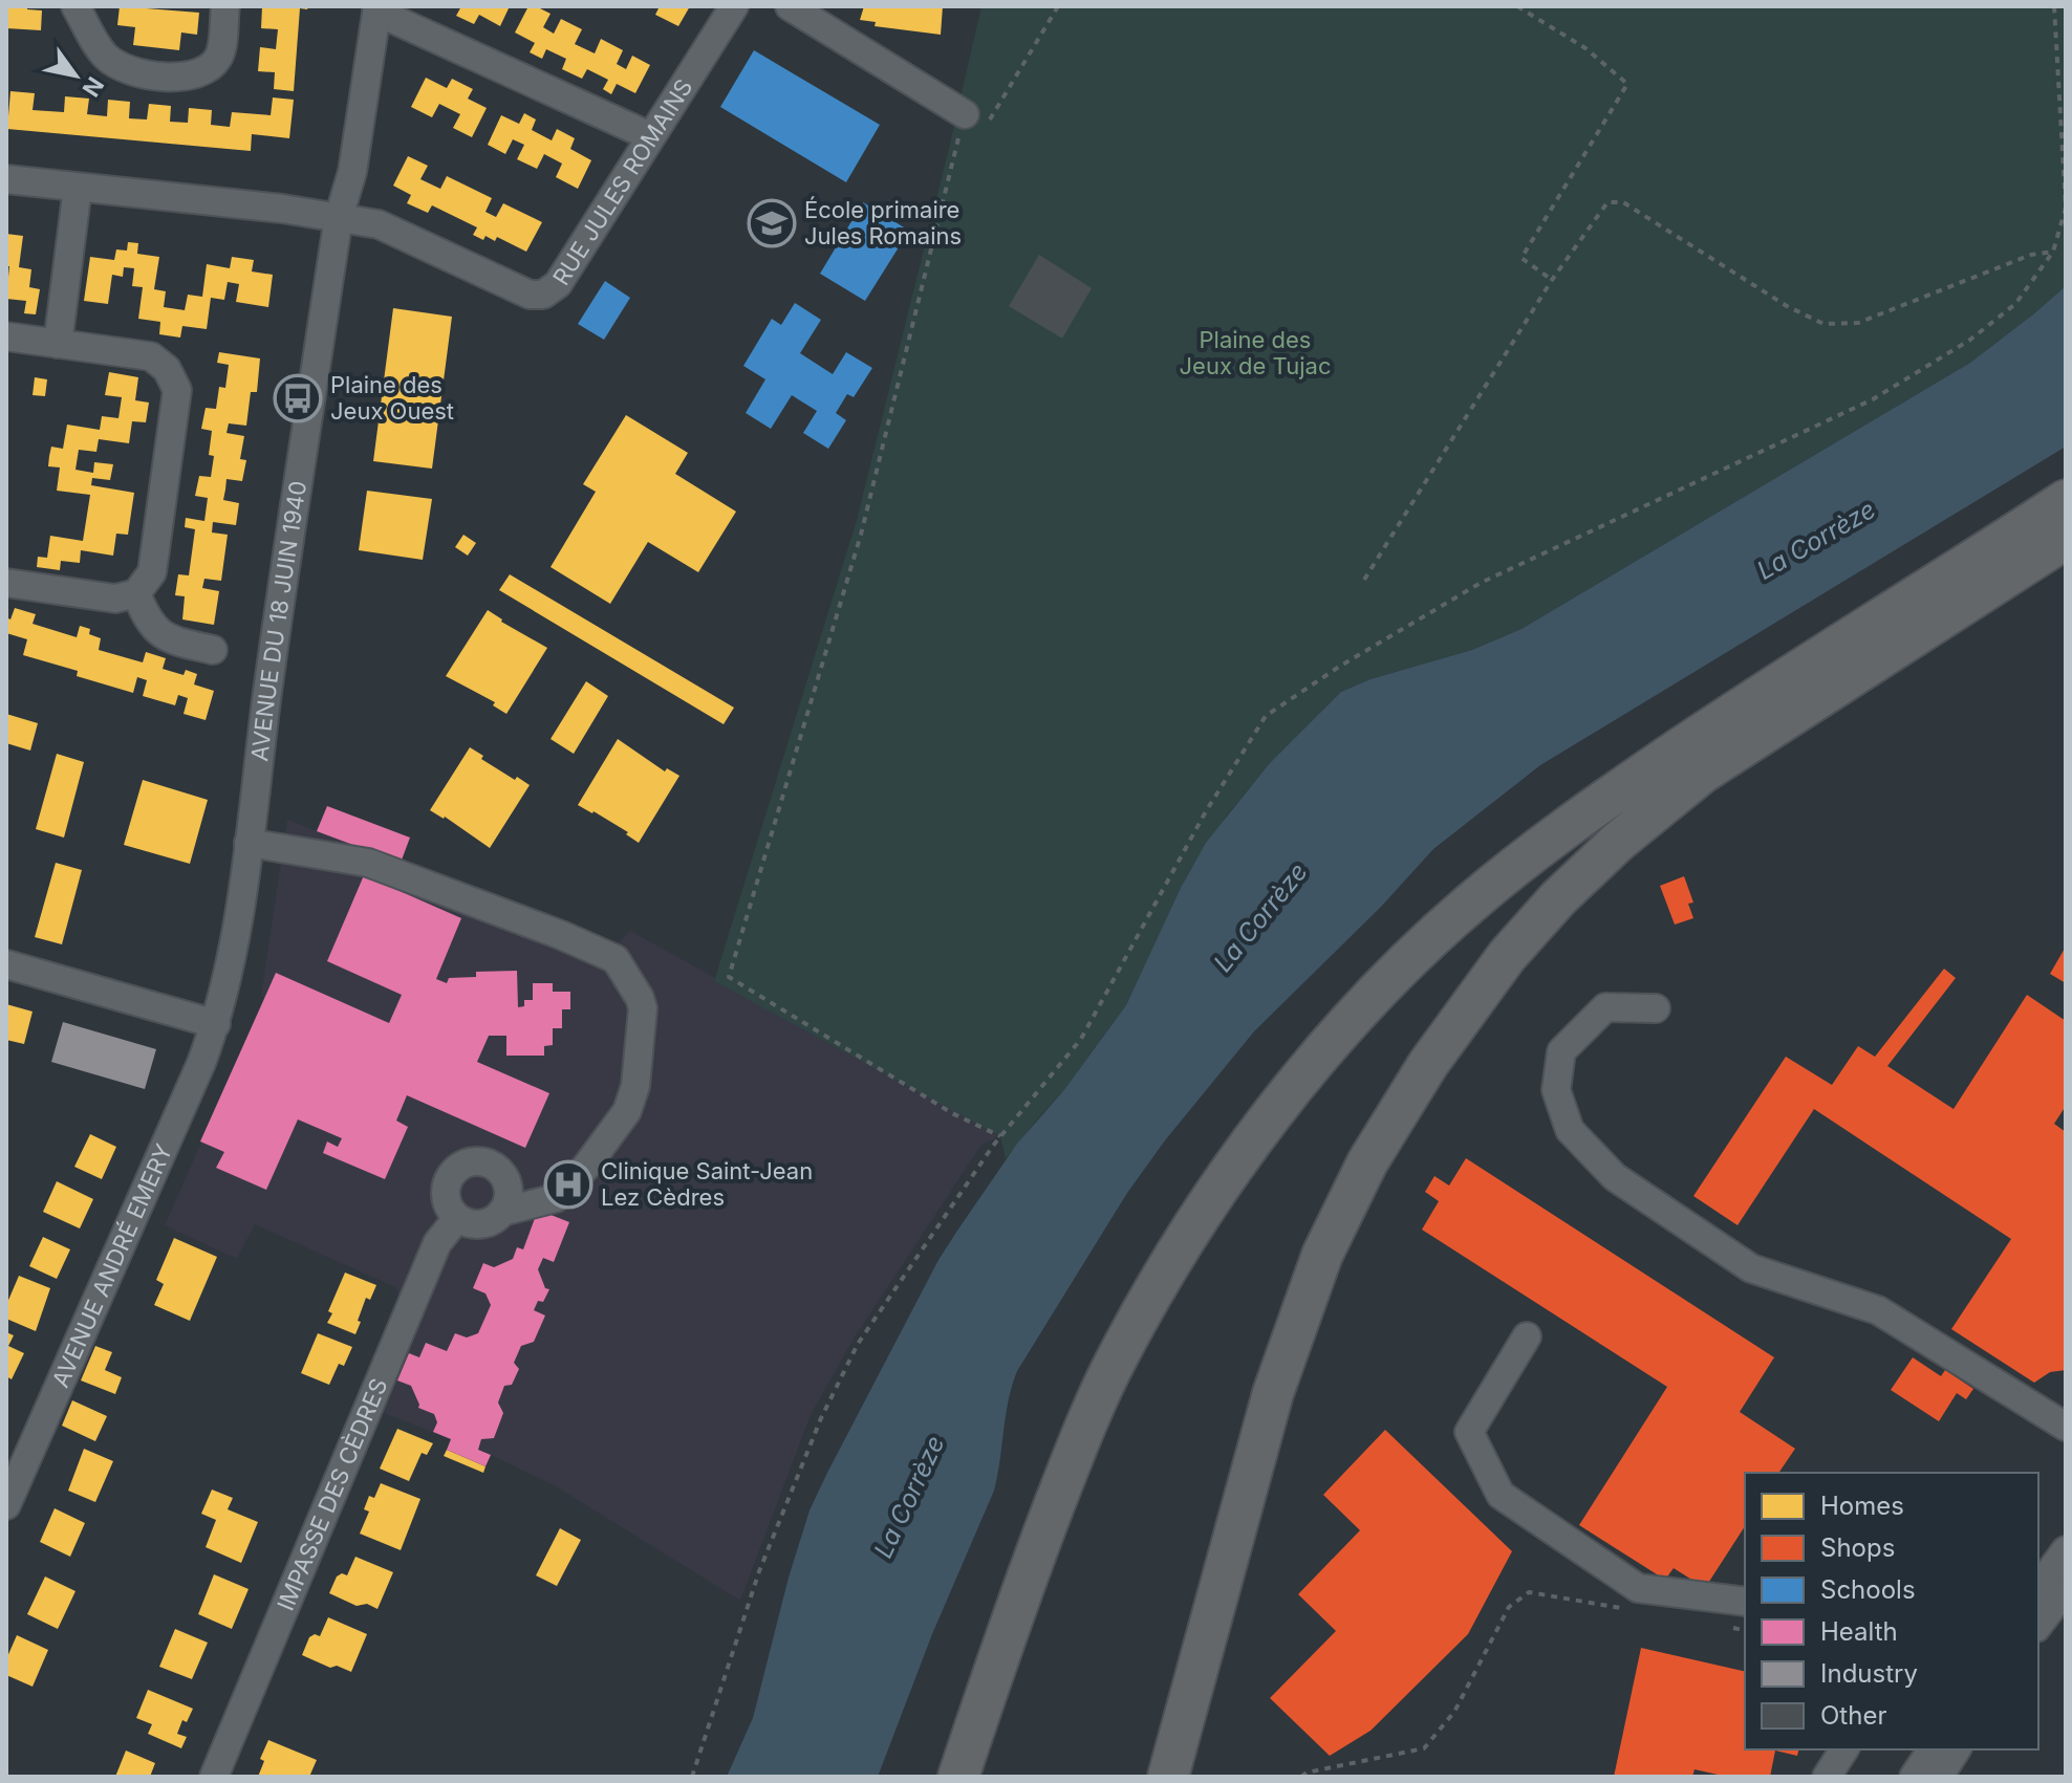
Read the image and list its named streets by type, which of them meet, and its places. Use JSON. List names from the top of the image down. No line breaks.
{"streets":{"street":["RUE JULES ROMAINS","AVENUE DU 18 JUIN 1940","AVENUE ANDRÉ EMERY","IMPASSE DES CÈDRES"]},"crossings":[["RUE JULES ROMAINS","AVENUE DU 18 JUIN 1940"],["AVENUE DU 18 JUIN 1940","AVENUE ANDRÉ EMERY"]],"water":["La Corrèze"],"parks":["Plaine des Jeux de Tujac"],"places":{"school or university":["École primaire Jules Romains"],"bus stop":["Plaine des Jeux Ouest"],"hospital":["Clinique Saint-Jean Lez Cèdres"]},"legend":["Homes","Shops","Schools","Health","Industry","Other"],"north":"bottom right"}
